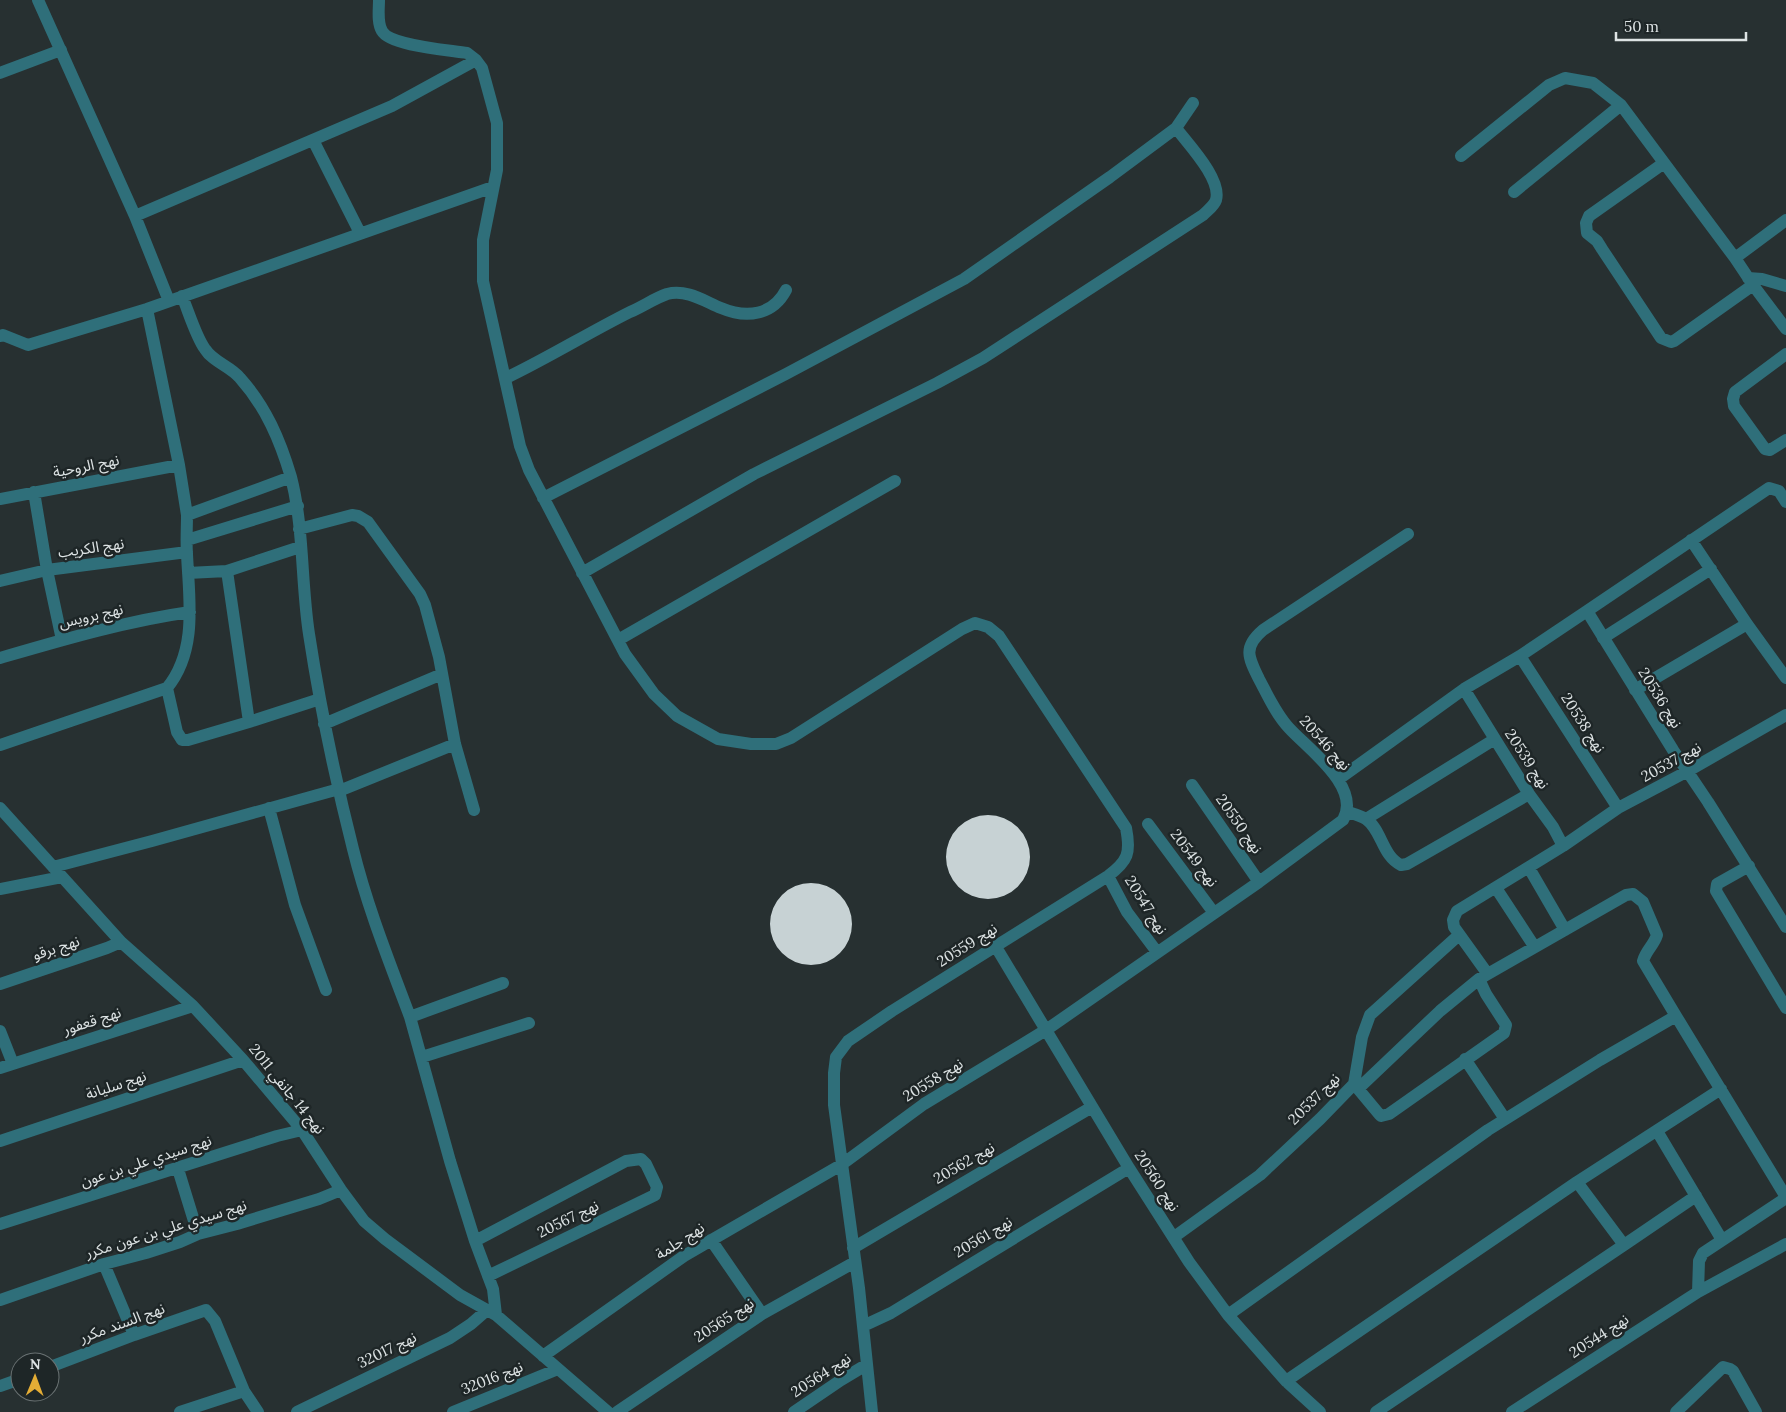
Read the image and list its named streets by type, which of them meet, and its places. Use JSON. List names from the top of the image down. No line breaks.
{"streets":{"street":["نهج الروحية","نهج الكريب","نهج برويس","نهج 20536","نهج 20538","نهج 20546","نهج 20539","نهج 20537","نهج 20550","نهج 20549","نهج 20547","نهج 20559","نهج برقو","نهج قعفور","نهج 20558","نهج سليانة","نهج 14 جانفي 2011","نهج سيدي علي بن عون","نهج 20562","نهج 20560","نهج 20567","نهج سيدي علي بن عون مكرر","نهج 20561","نهج جلمة","نهج 20565","نهج السند مكرر","نهج 20544","نهج 32017","نهج 20564","نهج 32016"]},"crossings":[["نهج 20536","نهج 20537"],["نهج 20538","نهج 20537"],["نهج 20539","نهج 20537"],["نهج 20537","نهج 20560"],["نهج 20547","نهج 20559"],["نهج 20559","نهج 20558"],["نهج 20559","نهج 20560"],["نهج 20559","نهج جلمة"],["نهج برقو","نهج 14 جانفي 2011"],["نهج قعفور","نهج 14 جانفي 2011"],["نهج 20558","نهج 20560"],["نهج 20558","نهج جلمة"],["نهج سليانة","نهج 14 جانفي 2011"],["نهج 14 جانفي 2011","نهج سيدي علي بن عون"],["نهج 14 جانفي 2011","نهج سيدي علي بن عون مكرر"],["نهج 14 جانفي 2011","نهج جلمة"],["نهج 14 جانفي 2011","نهج 32017"],["نهج 14 جانفي 2011","نهج 32016"],["نهج 20562","نهج 20560"],["نهج 20560","نهج 20561"]],"scale_bar":"50 m","north":"top"}
